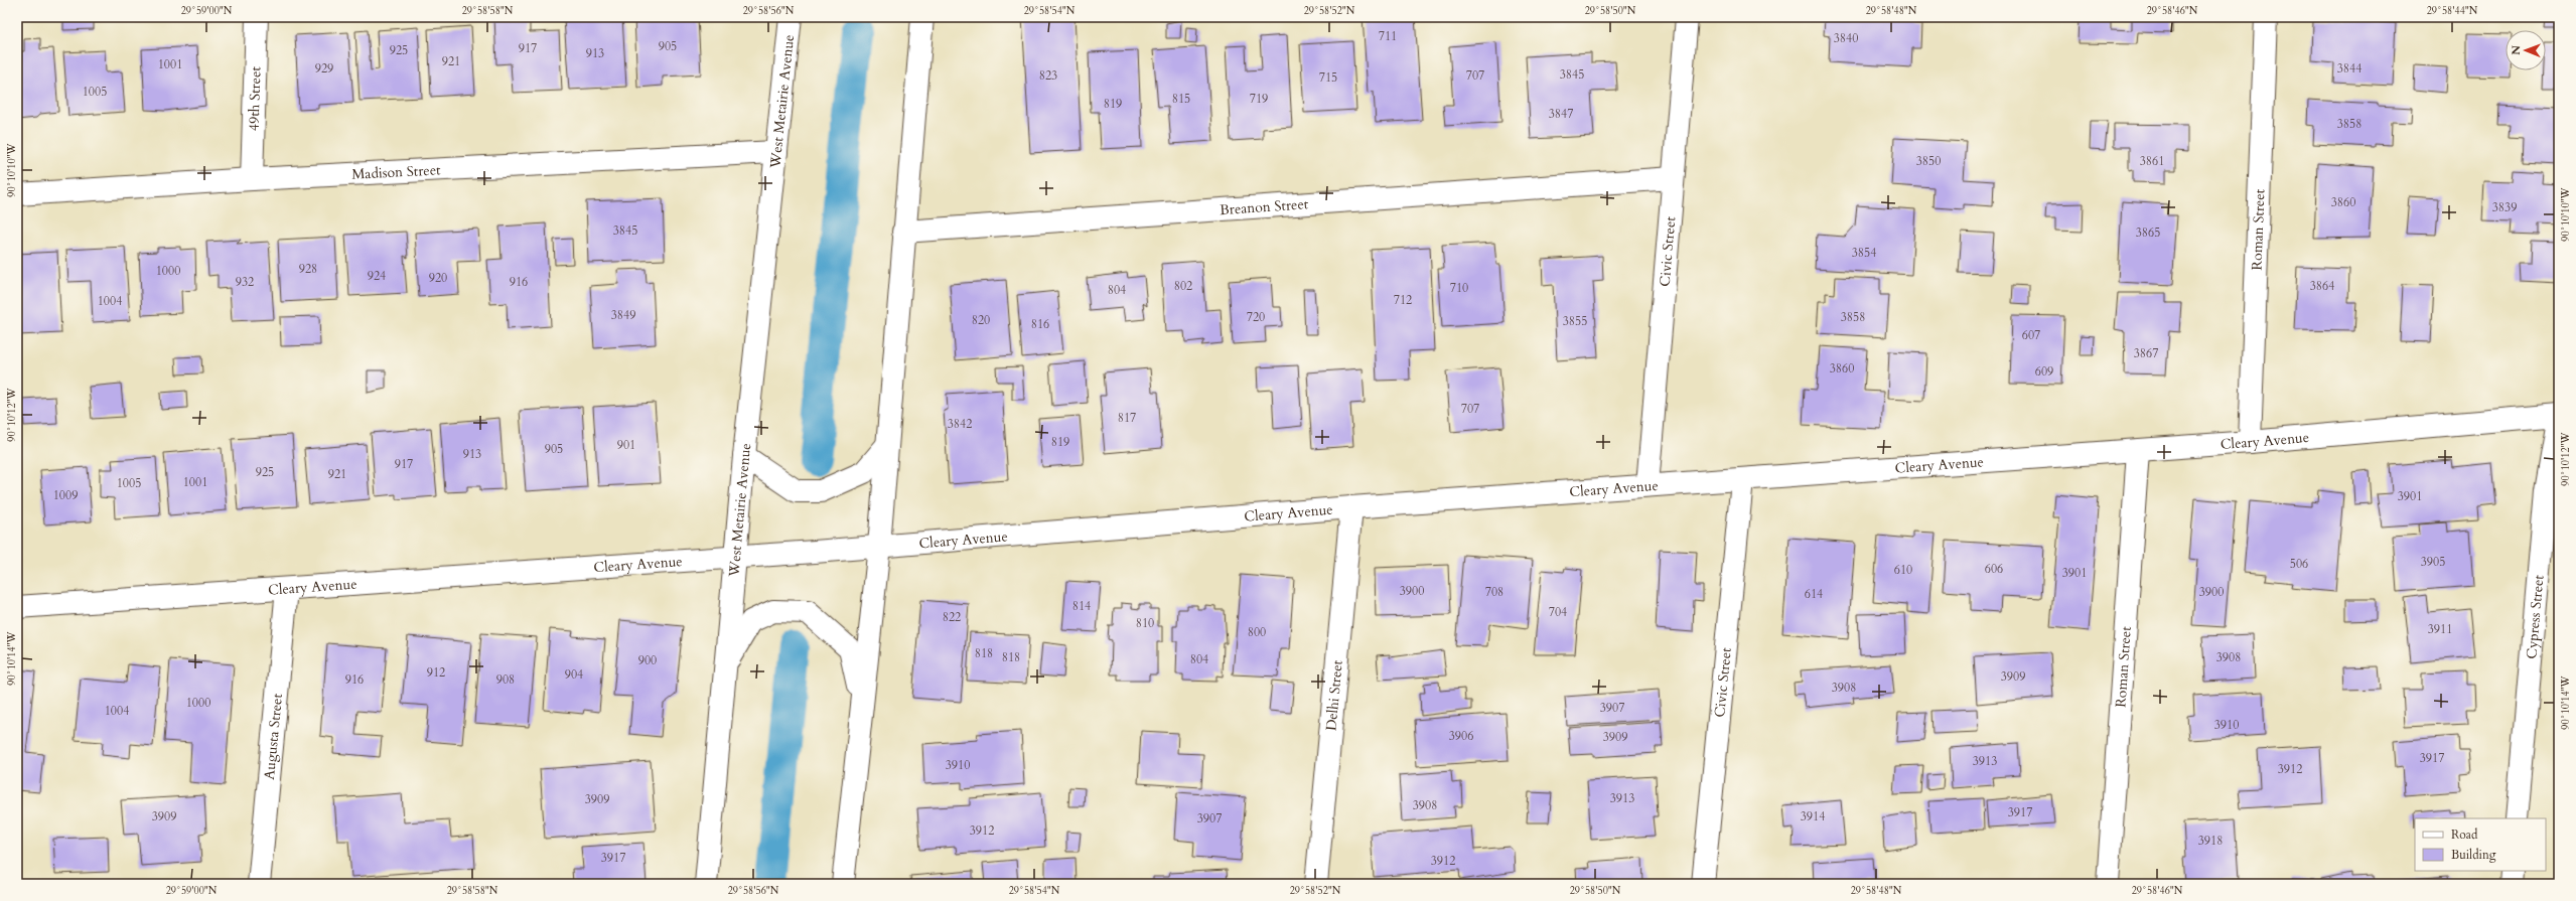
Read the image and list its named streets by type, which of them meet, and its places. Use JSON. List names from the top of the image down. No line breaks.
{"streets":{"street":["49th Street","West Metairie Avenue","Madison Street","Breanon Street","Roman Street","Civic Street","Cleary Avenue","Cypress Street","Delhi Street","Augusta Street"]},"crossings":[["49th Street","Madison Street"],["West Metairie Avenue","Madison Street"],["West Metairie Avenue","Cleary Avenue"],["Breanon Street","Civic Street"],["Roman Street","Cleary Avenue"],["Civic Street","Cleary Avenue"],["Cleary Avenue","Cypress Street"],["Cleary Avenue","Delhi Street"],["Cleary Avenue","Augusta Street"]],"house_numbers":["711","3840","905","917","925","913","921","1001","929","3844","3845","823","707","715","1005","815","719","819","3847","3858","3850","3861","3860","3839","3845","3865","3854","928","1000","924","920","932","916","802","3864","710","804","712","1004","3849","720","3858","820","3855","816","607","3867","3860","609","707","817","3842","819","901","905","913","917","925","921","1001","1005","1009","3901","3905","506","606","610","3901","3900","708","3900","614","814","704","822","810","3911","800","818","818","3908","804","900","912","904","3909","916","908","3908","1000","3907","1004","3910","3906","3909","3917","3913","3910","3912","3913","3909","3908","3917","3909","3914","3907","3912","3918","3917","3912"],"legend":["Road","Building"],"north":"left","coordinates":["29°59'00\"N","29°58'58\"N","29°58'56\"N","29°58'54\"N","29°58'52\"N","29°58'50\"N","29°58'48\"N","29°58'46\"N","29°58'44\"N","90°10'10\"W","90°10'12\"W","90°10'14\"W"]}
